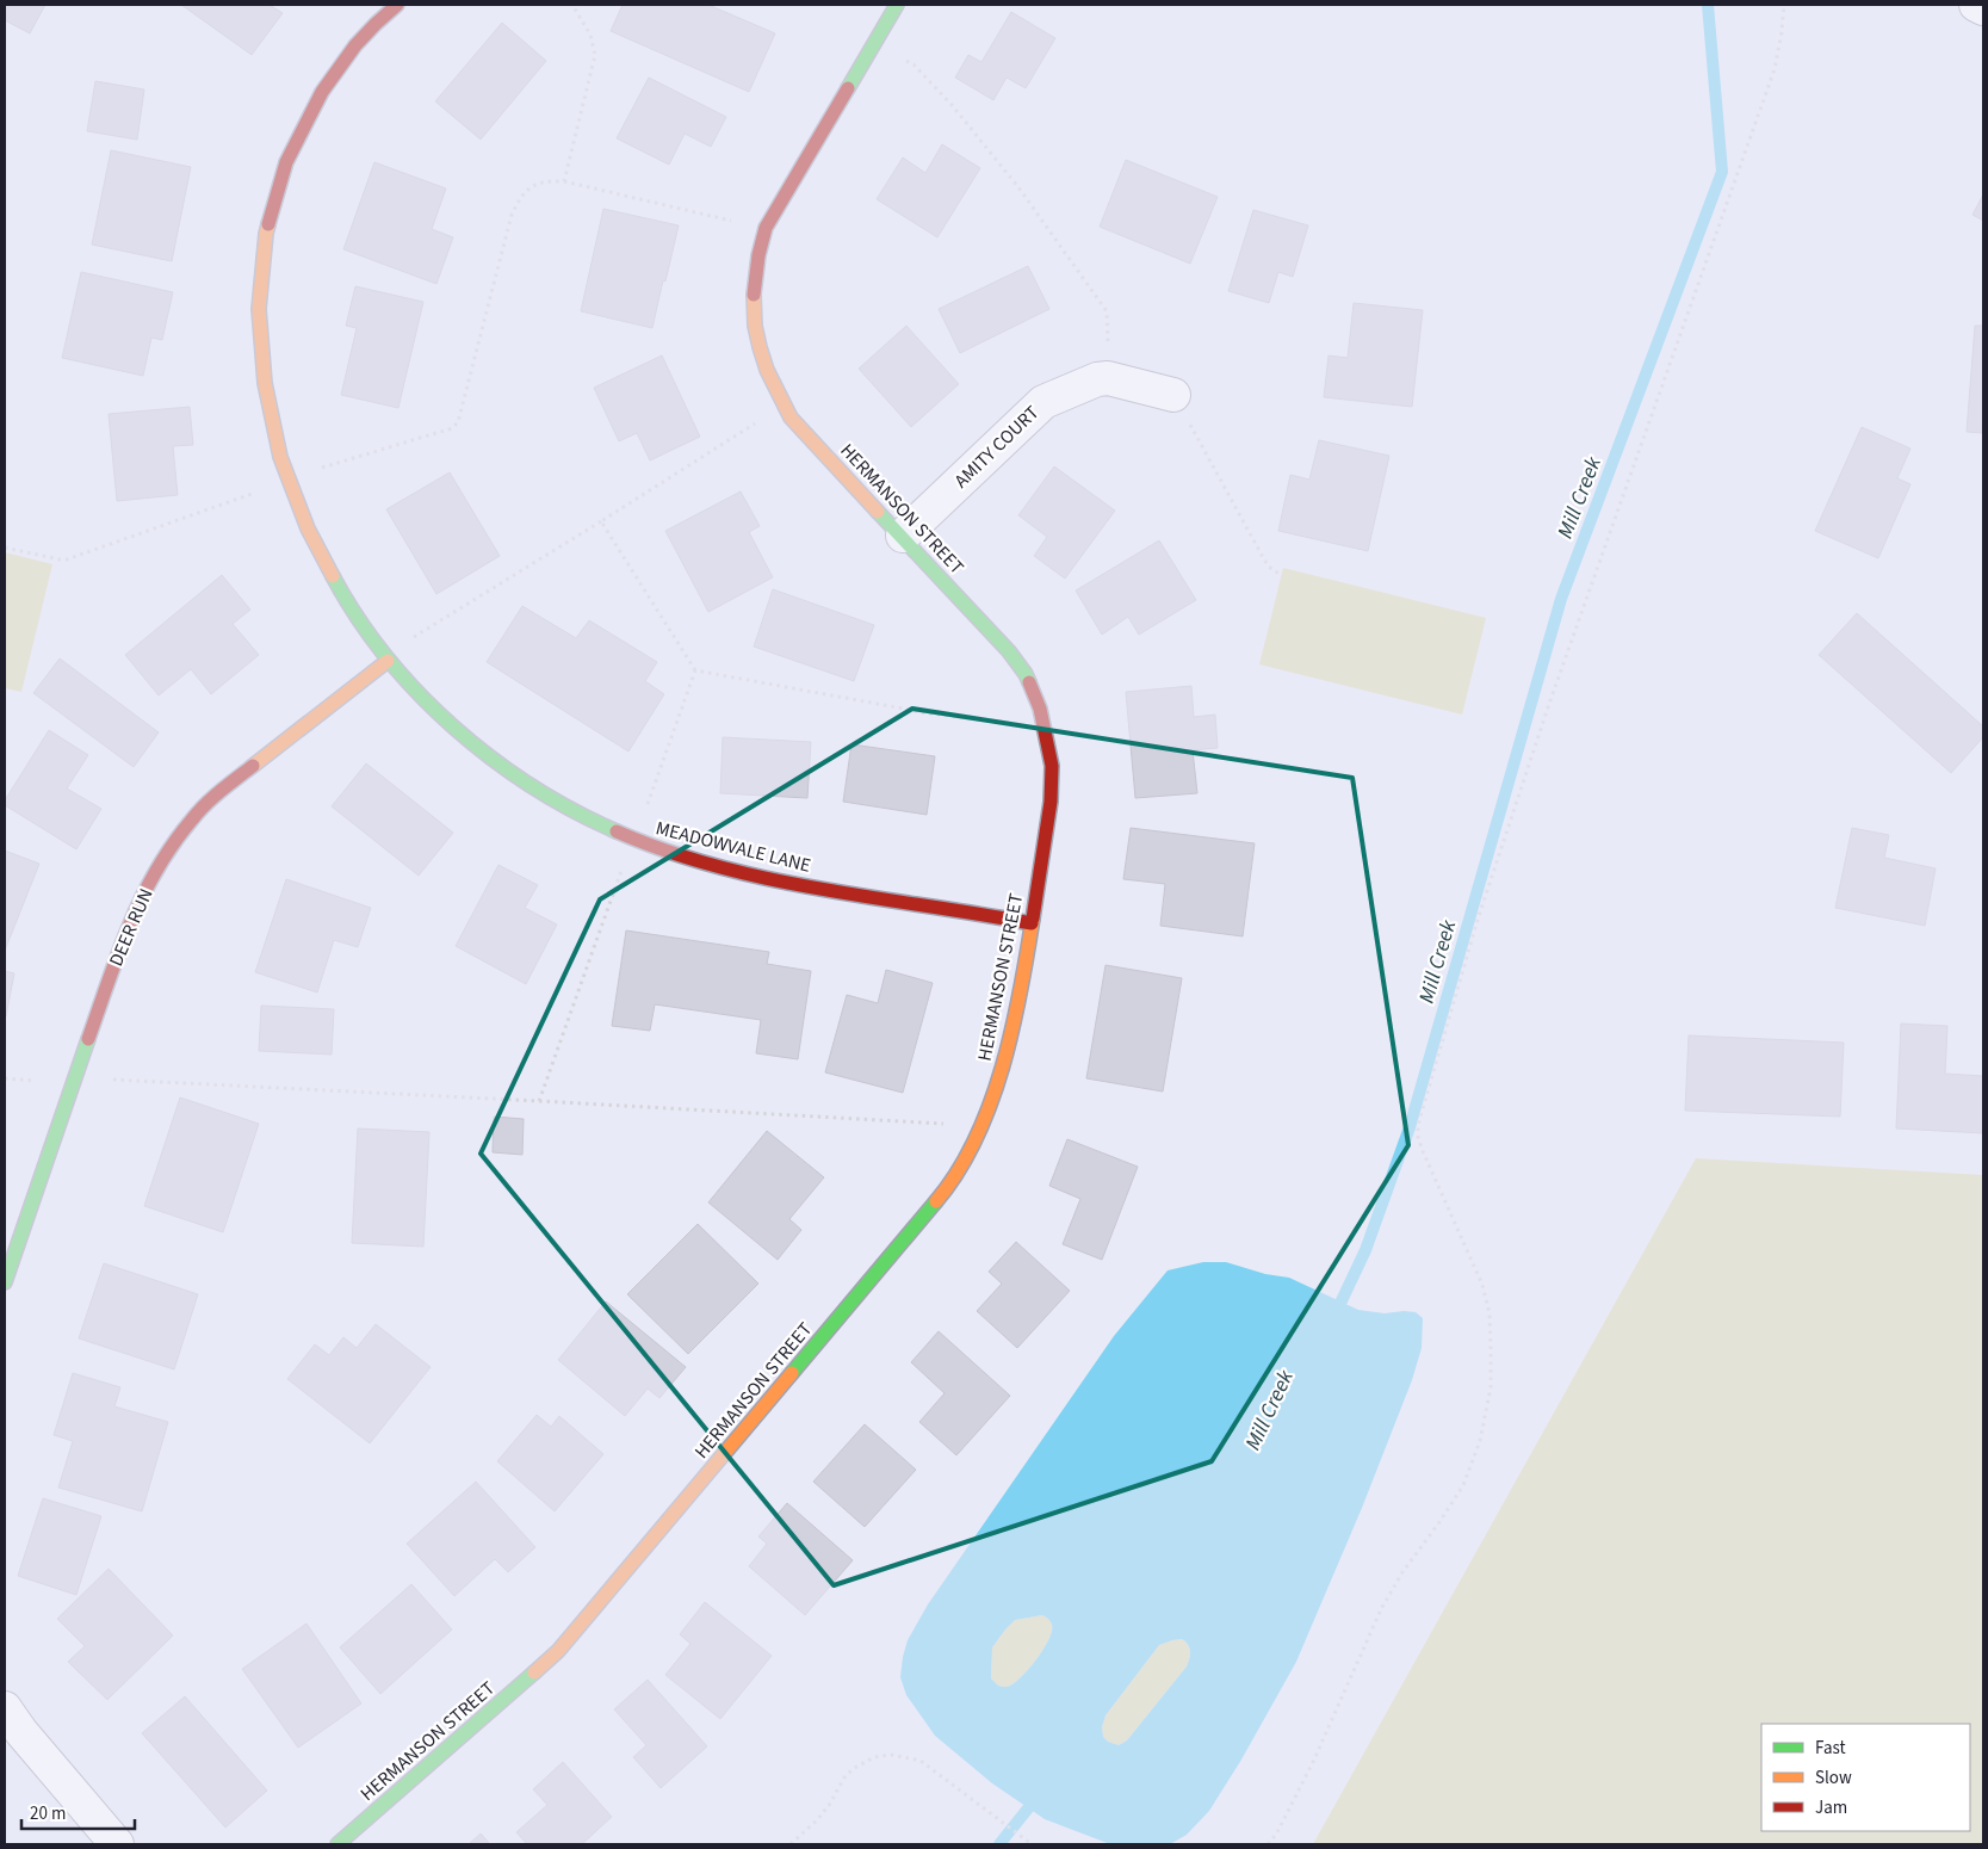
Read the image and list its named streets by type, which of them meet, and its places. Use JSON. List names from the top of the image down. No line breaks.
{"streets":{"street":["AMITY COURT","HERMANSON STREET","MEADOWVALE LANE","DEER RUN"]},"crossings":[["AMITY COURT","HERMANSON STREET"],["HERMANSON STREET","MEADOWVALE LANE"],["MEADOWVALE LANE","DEER RUN"]],"water":["Mill Creek"],"legend":["Fast","Slow","Jam"],"scale_bar":"20 m"}
